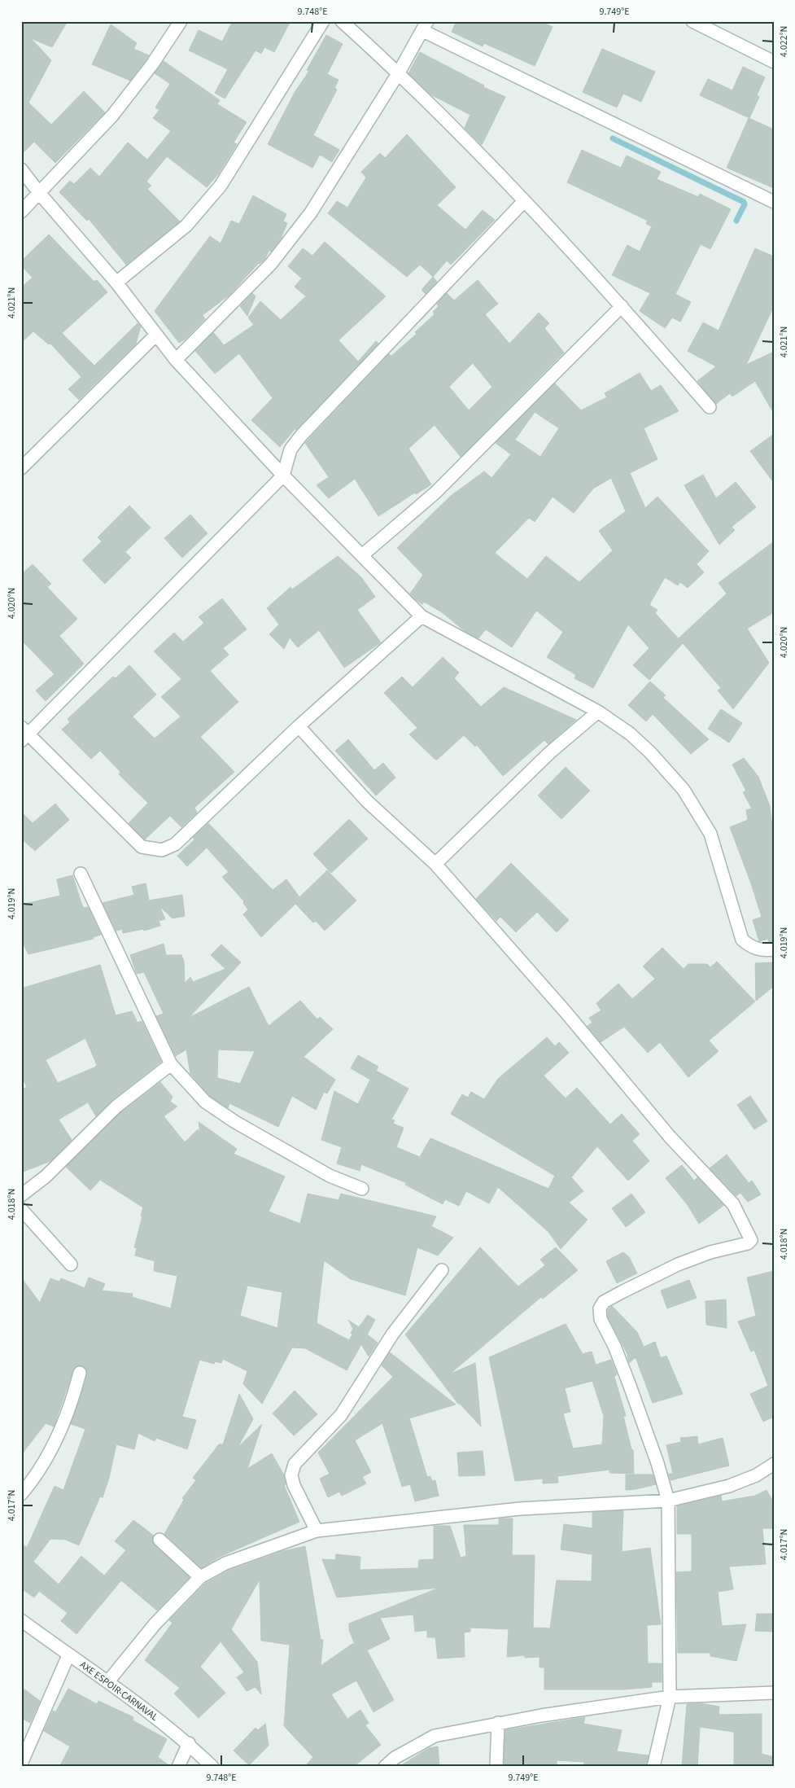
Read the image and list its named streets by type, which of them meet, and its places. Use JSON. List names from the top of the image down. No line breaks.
{"streets":{"street":["AXE ESPOIR-CARNAVAL"]},"coordinates":["9.748°E","9.749°E","4.022°N","4.021°N","4.020°N","4.019°N","4.018°N","4.017°N"]}
